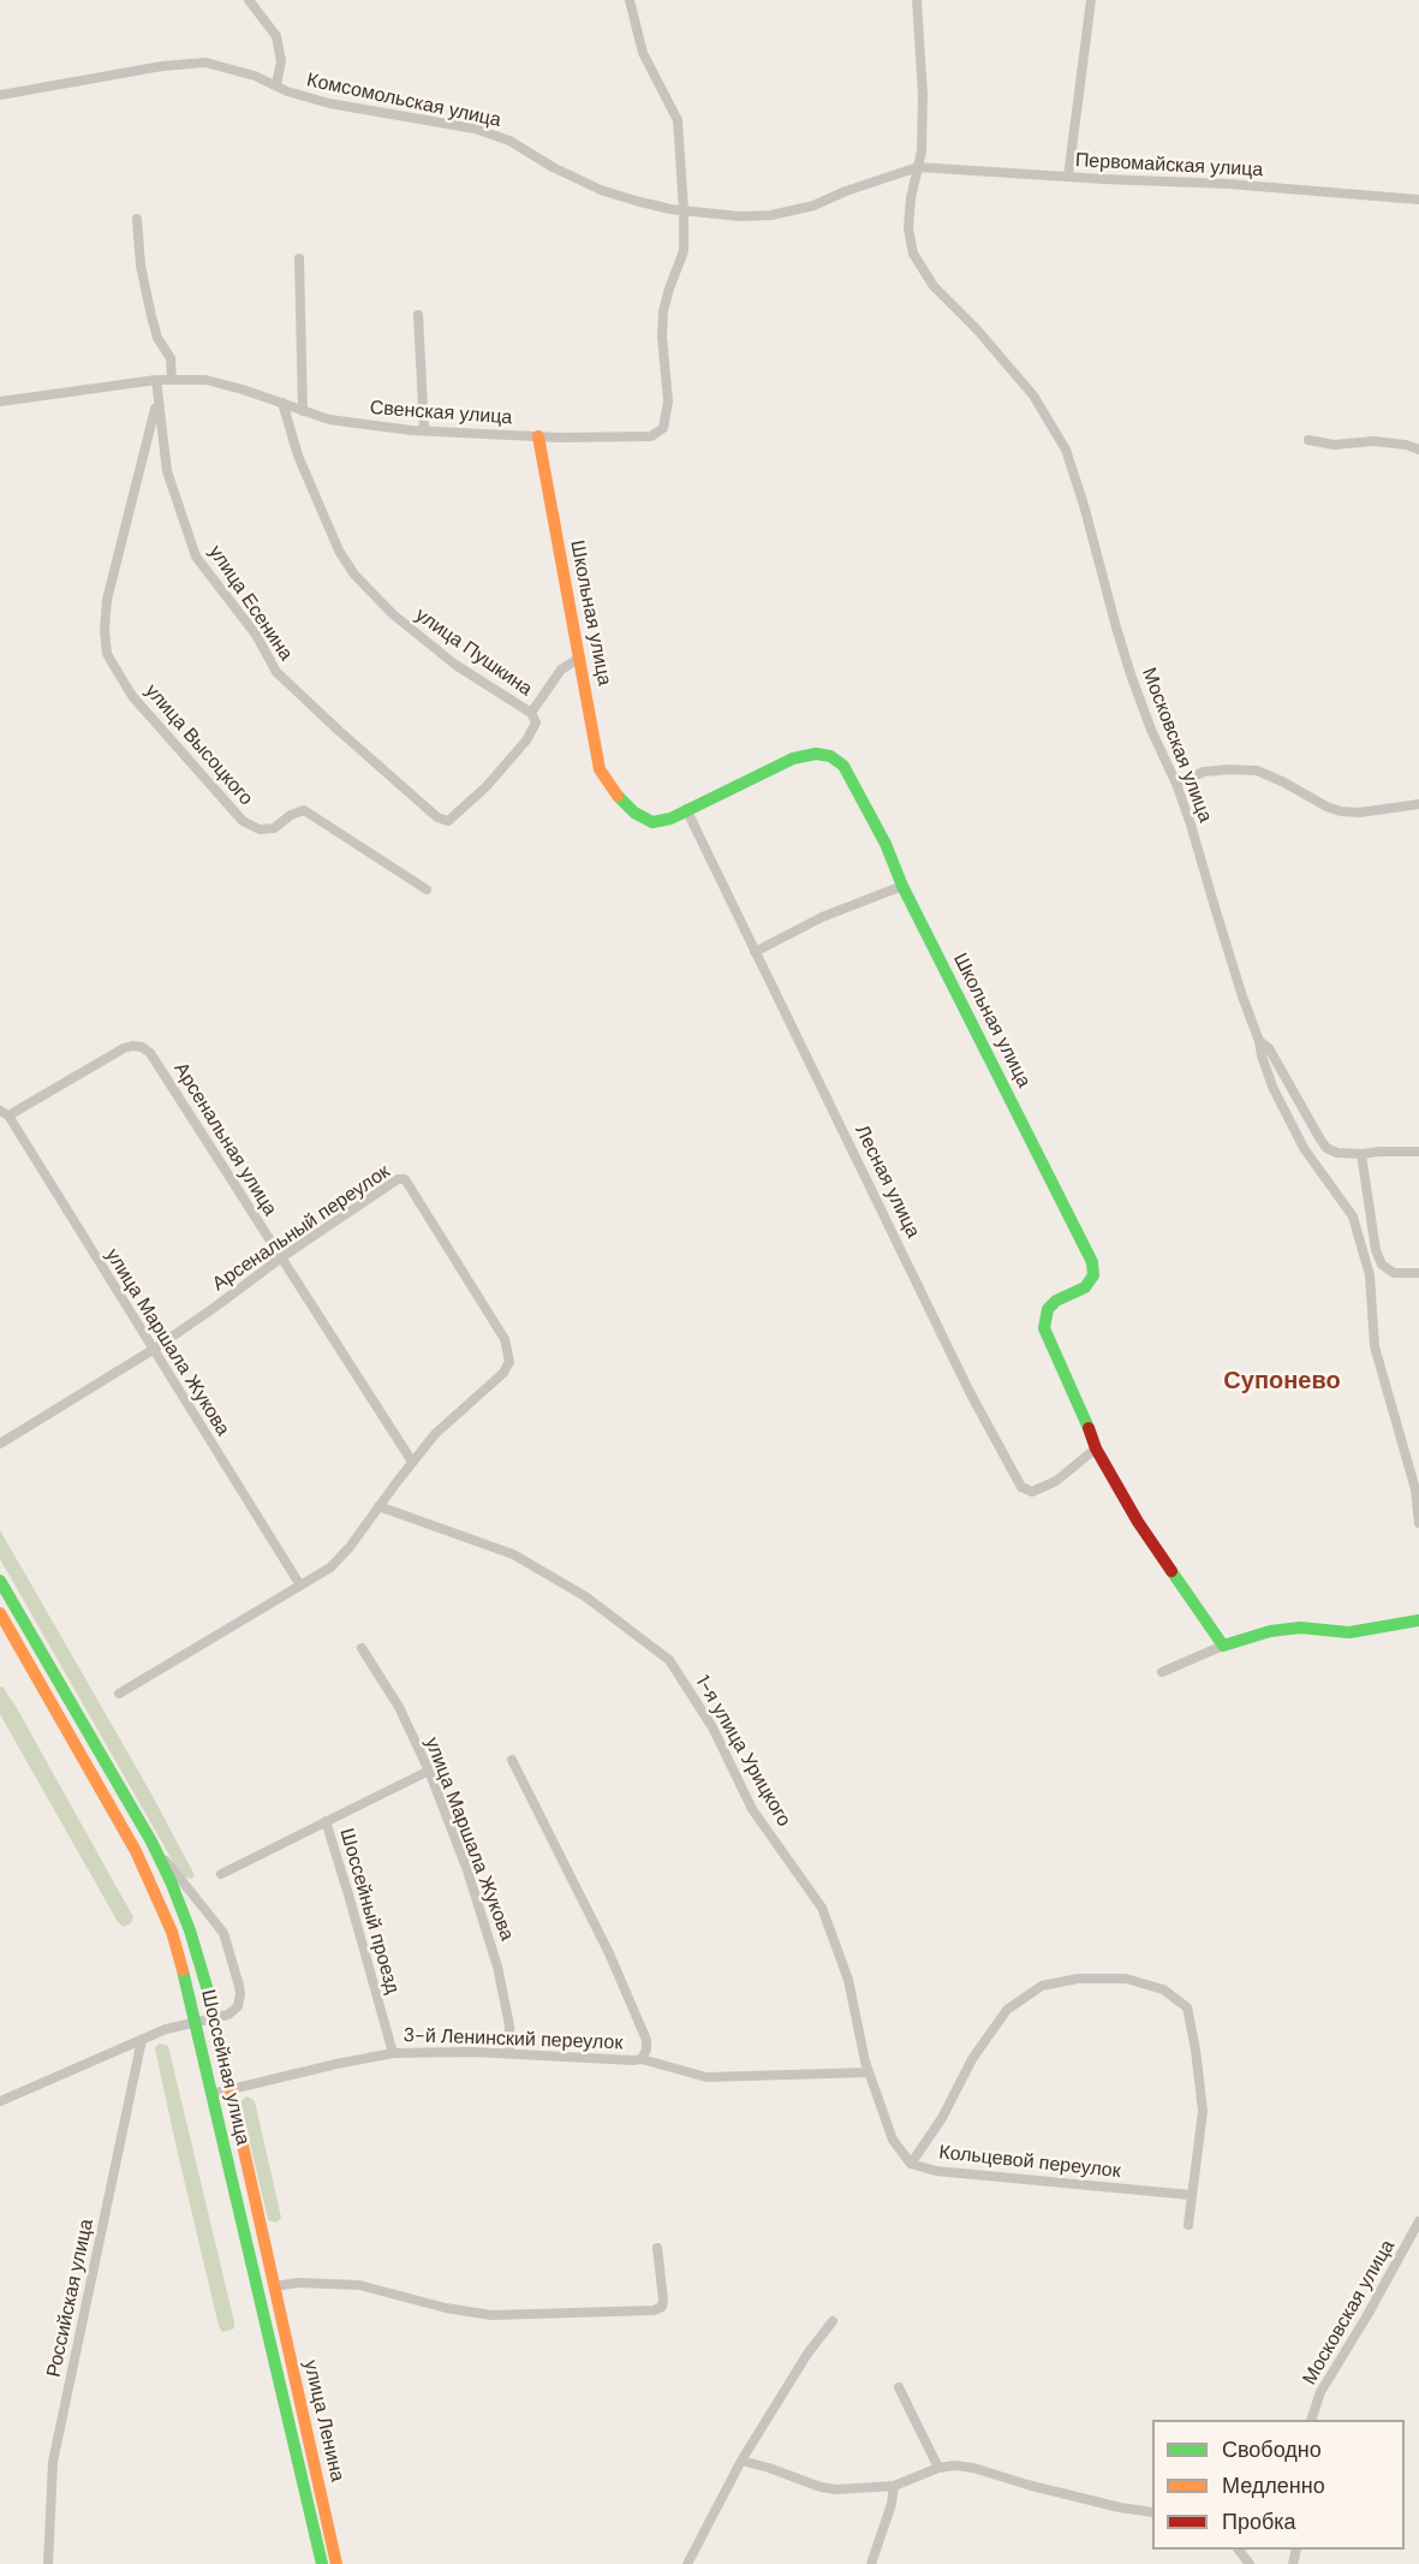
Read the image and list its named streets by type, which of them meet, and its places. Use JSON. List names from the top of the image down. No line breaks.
{"streets":{"main road":["Школьная улица","Шоссейная улица","улица Ленина"],"street":["Комсомольская улица","Первомайская улица","Свенская улица","улица Есенина","улица Пушкина","улица Высоцкого","Московская улица","Арсенальная улица","Лесная улица","Арсенальный переулок","улица Маршала Жукова","1-я улица Урицкого","Шоссейный проезд","3-й Ленинский переулок","Кольцевой переулок","Российская улица"]},"crossings":[["Комсомольская улица","Первомайская улица"],["Комсомольская улица","Свенская улица"],["Комсомольская улица","Московская улица"],["Первомайская улица","Московская улица"],["Свенская улица","улица Есенина"],["Свенская улица","Школьная улица"],["Свенская улица","улица Пушкина"],["улица Есенина","улица Пушкина"],["улица Есенина","улица Высоцкого"],["Школьная улица","улица Пушкина"],["Школьная улица","Лесная улица"],["Арсенальная улица","Арсенальный переулок"],["Арсенальная улица","улица Маршала Жукова"],["Арсенальный переулок","улица Маршала Жукова"],["Арсенальный переулок","1-я улица Урицкого"],["улица Маршала Жукова","3-й Ленинский переулок"],["1-я улица Урицкого","Кольцевой переулок"],["Шоссейный проезд","3-й Ленинский переулок"],["3-й Ленинский переулок","Шоссейная улица"],["Шоссейная улица","улица Ленина"]],"districts":["Супонево"],"legend":["Свободно","Медленно","Пробка"]}
